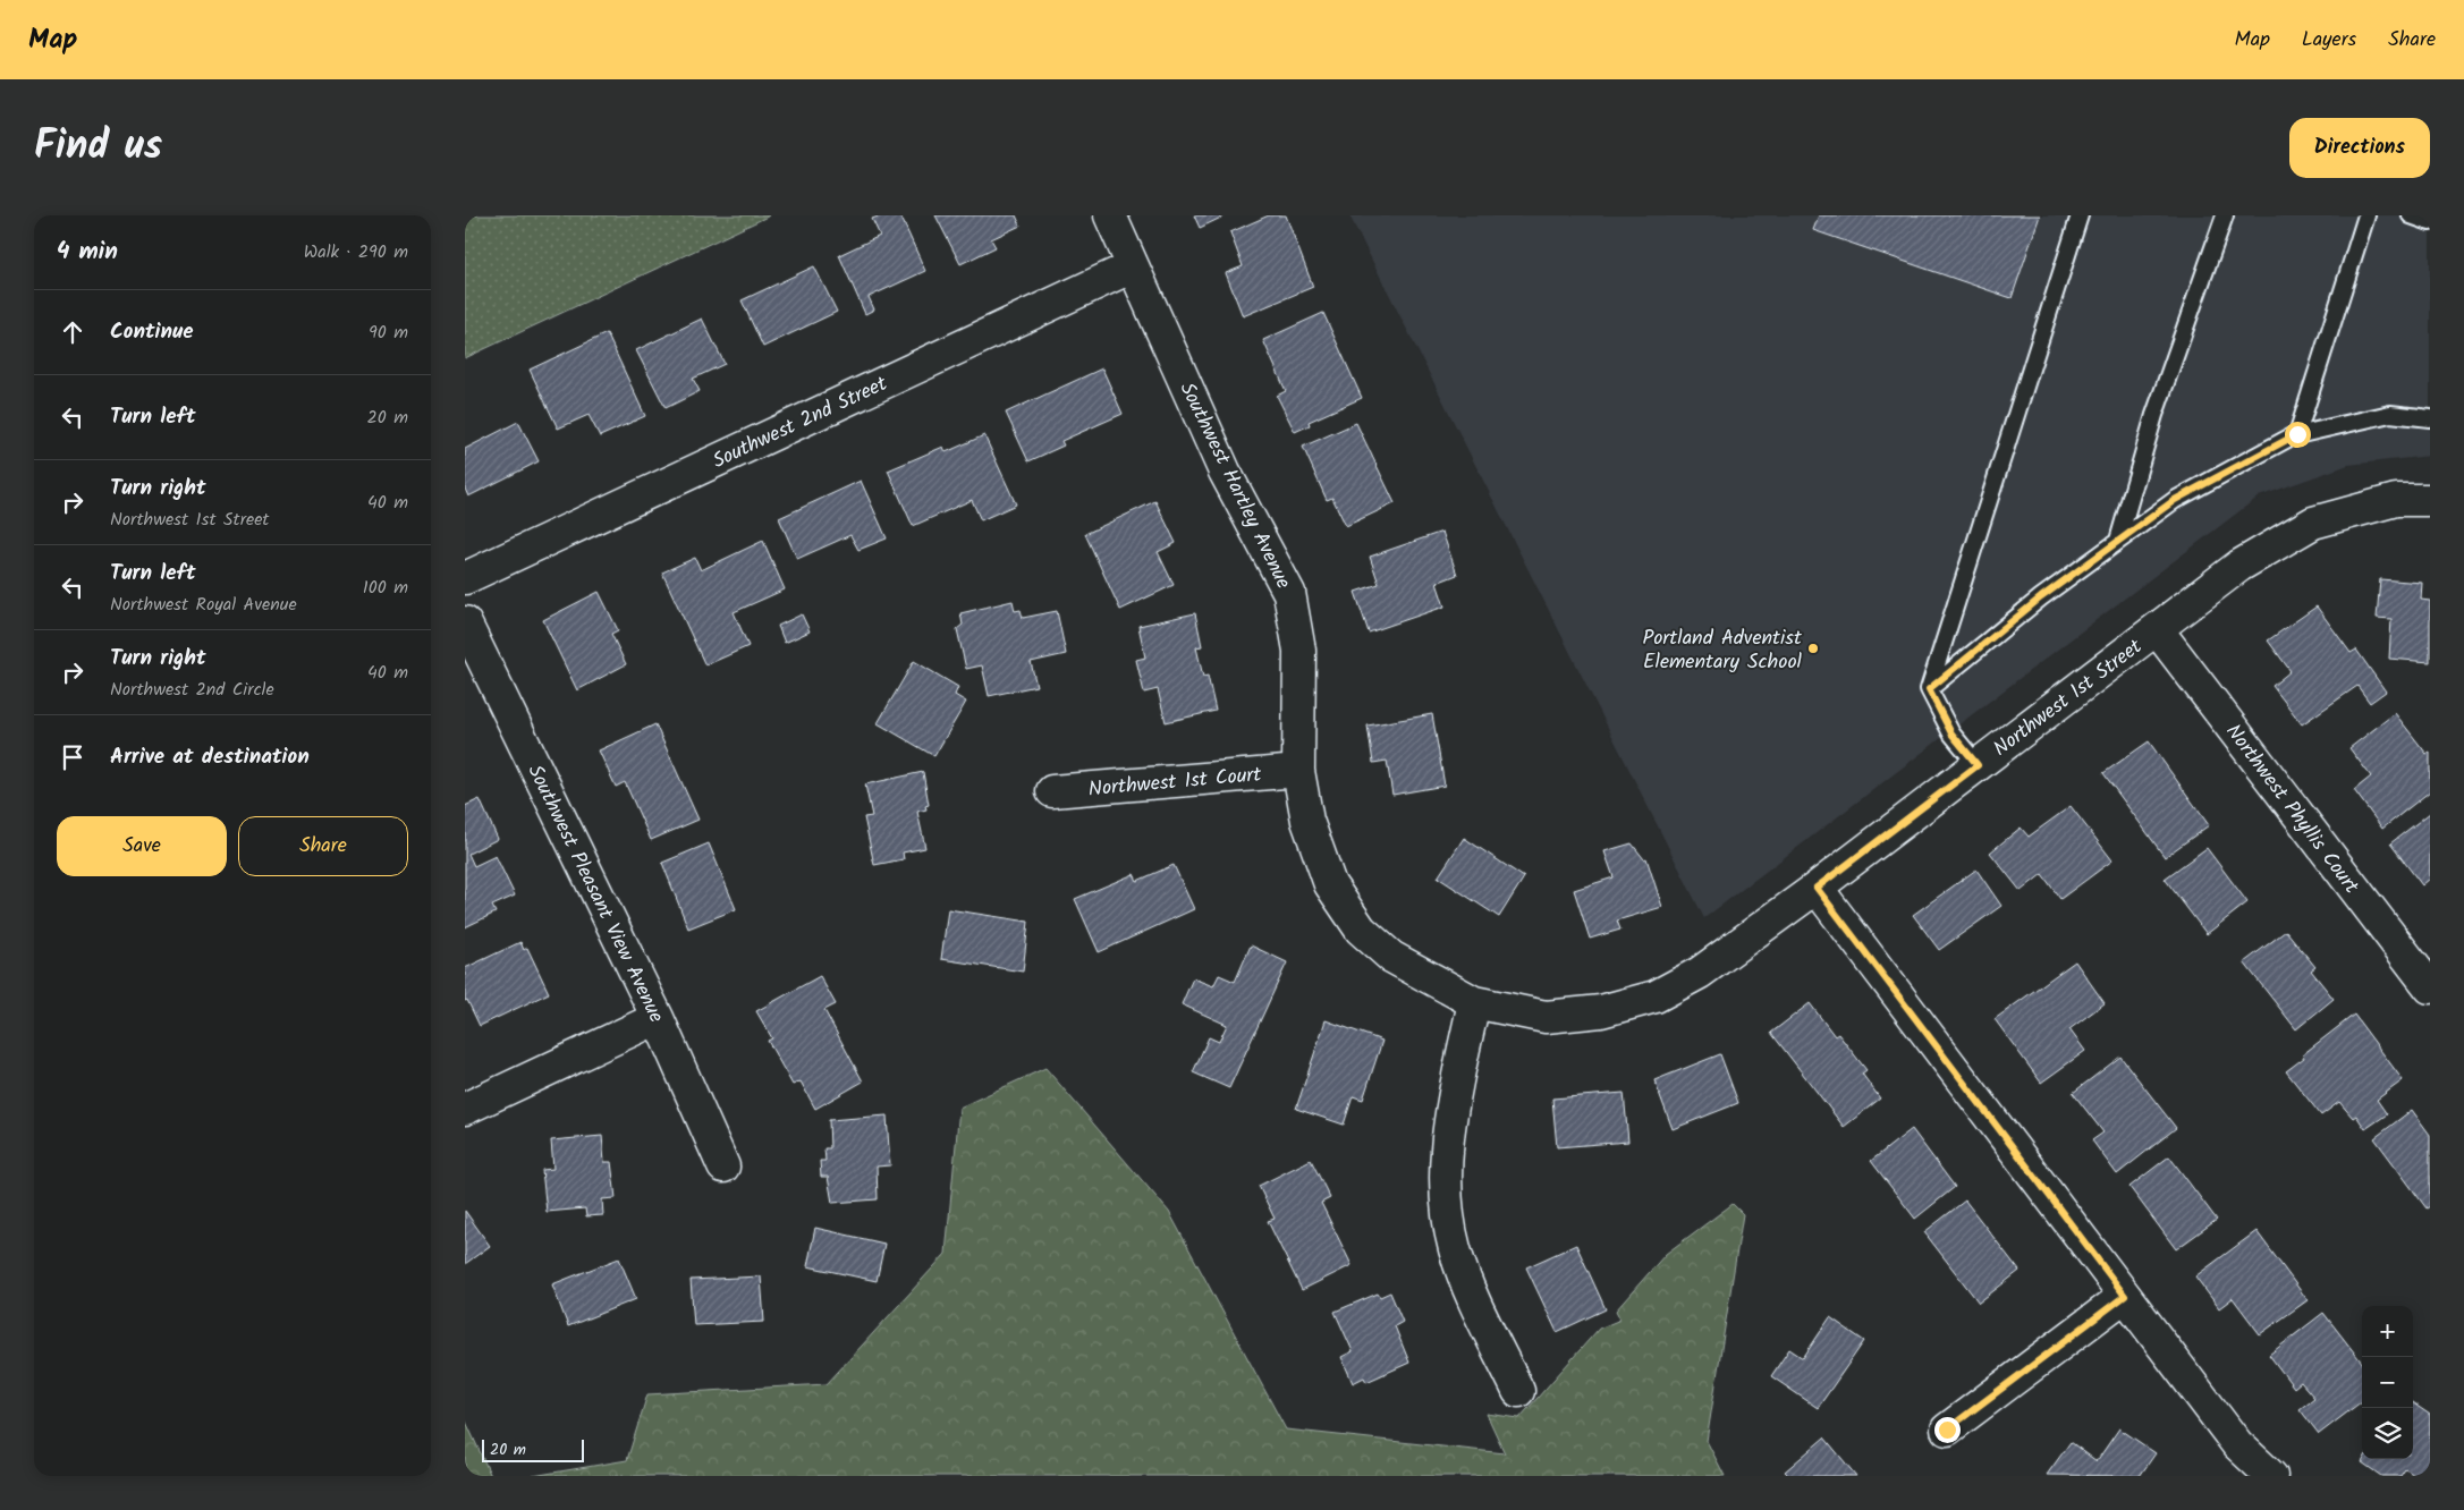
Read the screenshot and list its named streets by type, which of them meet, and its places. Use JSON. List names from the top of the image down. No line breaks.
{"streets":{"street":["Southwest 2nd Street","Southwest Hartley Avenue","Northwest 1st Street","Northwest 1st Court","Northwest Phyllis Court","Southwest Pleasant View Avenue"]},"crossings":[["Southwest 2nd Street","Southwest Hartley Avenue"],["Southwest Hartley Avenue","Northwest 1st Street"],["Southwest Hartley Avenue","Northwest 1st Court"],["Northwest 1st Street","Northwest Phyllis Court"]],"places":["Portland Adventist Elementary School"],"scale_bar":"20 m","page":{"header":"Map","nav":["Map","Layers","Share"],"title":"Find us","buttons":["Directions",["Save","Share"]],"heading":["4 min","Walk · 290 m"],"list":[["Continue","90 m"],["Turn left","20 m"],["Turn right","Northwest 1st Street","40 m"],["Turn left","Northwest Royal Avenue","100 m"],["Turn right","Northwest 2nd Circle","40 m"],"Arrive at destination"],"map_buttons":["+","−"],"scale":"20 m"}}
